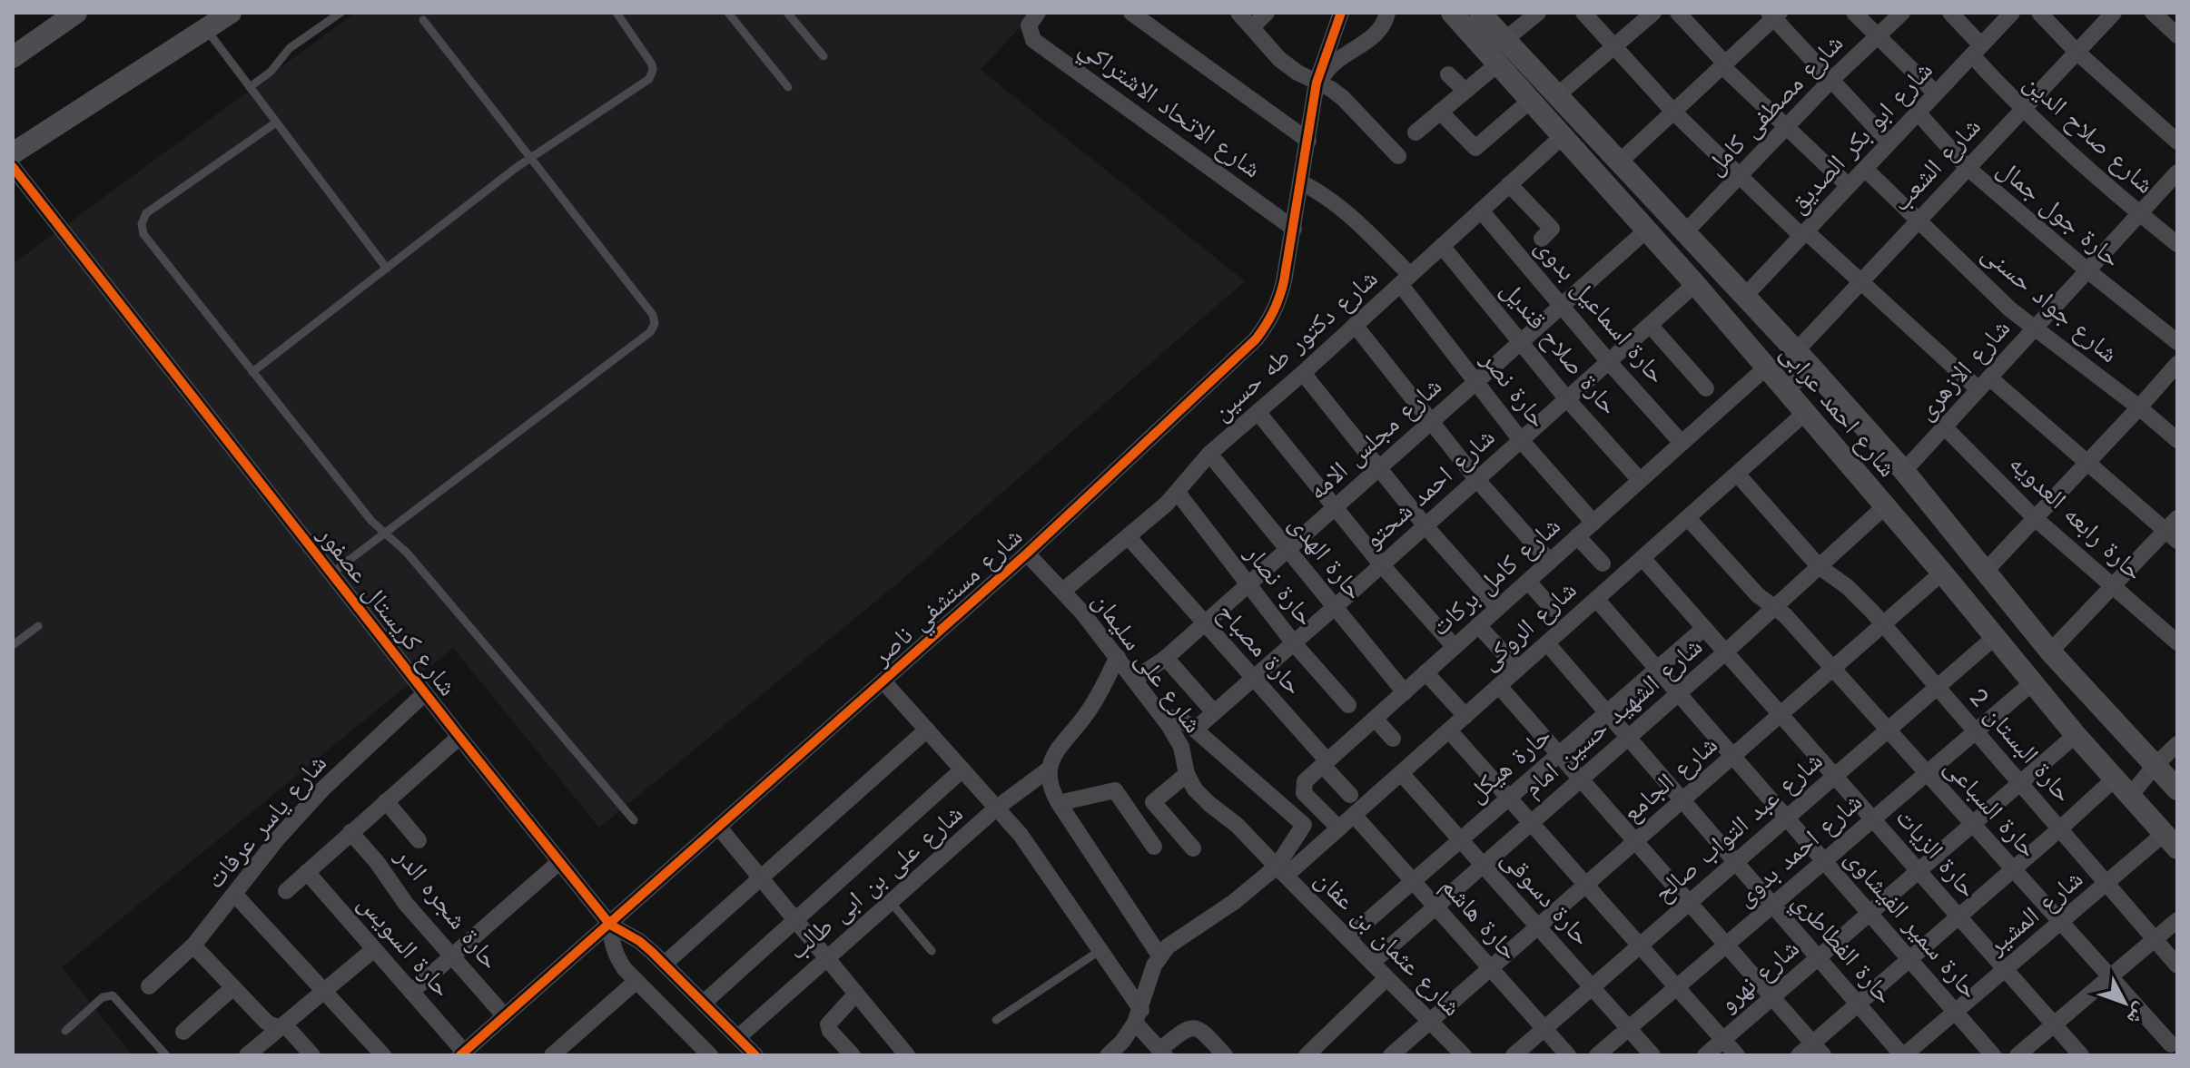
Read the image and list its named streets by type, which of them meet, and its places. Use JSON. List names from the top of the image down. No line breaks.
{"streets":{"street":["شارع مصطفى كامل","شارع الاتحاد الاشتراكي","شارع صلاح الدين","شارع ابو بكر الصديق","شارع الشعب","حارة جول جمال","شارع جواد حسنى","حارة اسماعيل بدوى","شارع دكتور طه حسين","حارة صلاح قنديل","شارع الازهرى","حارة نصر","شارع احمد عرابى","شارع مجلس الامه","شارع احمد شحتو","حارة رابعه العدويه","حارة الهدى","شارع كامل بركات","حارة نصار","شارع مستشفي ناصر","شارع كريستال عصفور","شارع الروكى","حارة مصباح","شارع على سليمان","شارع الشهيد حسين امام","حارة البستان 2","حارة هيكل","شارع الجامع","حارة السباعى","شارع ياسر عرفات","شارع عبد التواب صالح","شارع احمد بدوى","حارة الزيات","شارع على بن ابى طالب","حارة دسوقى","حارة شجره الدر","شارع المشير","حارة هاشم","حارة سمير الفيشاوى","شارع عثمان بن عفان","حارة السويس","حارة الفطاطري","شارع نهرو"]},"crossings":[["شارع مصطفى كامل","شارع احمد عرابى"],["شارع الاتحاد الاشتراكي","شارع مستشفي ناصر"],["شارع صلاح الدين","شارع ابو بكر الصديق"],["شارع صلاح الدين","شارع الشعب"],["شارع صلاح الدين","شارع الازهرى"],["شارع ابو بكر الصديق","حارة جول جمال"],["شارع ابو بكر الصديق","شارع جواد حسنى"],["شارع ابو بكر الصديق","شارع احمد عرابى"],["شارع الشعب","حارة جول جمال"],["شارع الشعب","شارع جواد حسنى"],["شارع الشعب","شارع احمد عرابى"],["حارة جول جمال","شارع الازهرى"],["شارع جواد حسنى","شارع الازهرى"],["حارة اسماعيل بدوى","شارع دكتور طه حسين"],["حارة اسماعيل بدوى","شارع مجلس الامه"],["حارة اسماعيل بدوى","شارع احمد شحتو"],["حارة اسماعيل بدوى","شارع كامل بركات"],["شارع دكتور طه حسين","حارة صلاح قنديل"],["شارع دكتور طه حسين","حارة نصر"],["شارع دكتور طه حسين","شارع احمد عرابى"],["شارع دكتور طه حسين","حارة الهدى"],["شارع دكتور طه حسين","حارة نصار"],["شارع دكتور طه حسين","حارة مصباح"],["شارع دكتور طه حسين","شارع على سليمان"],["حارة صلاح قنديل","شارع مجلس الامه"],["حارة صلاح قنديل","شارع احمد شحتو"],["حارة صلاح قنديل","شارع كامل بركات"],["شارع الازهرى","شارع احمد عرابى"],["شارع الازهرى","حارة رابعه العدويه"],["حارة نصر","شارع مجلس الامه"],["حارة نصر","شارع احمد شحتو"],["حارة نصر","شارع كامل بركات"],["حارة نصر","شارع مستشفي ناصر"],["شارع احمد عرابى","شارع مجلس الامه"],["شارع احمد عرابى","شارع احمد شحتو"],["شارع احمد عرابى","شارع كامل بركات"],["شارع احمد عرابى","شارع الروكى"],["شارع احمد عرابى","شارع الشهيد حسين امام"],["شارع احمد عرابى","شارع الجامع"],["شارع احمد عرابى","شارع عبد التواب صالح"],["شارع احمد عرابى","شارع احمد بدوى"],["شارع احمد عرابى","شارع المشير"],["شارع احمد عرابى","شارع نهرو"],["شارع مجلس الامه","حارة الهدى"],["شارع مجلس الامه","حارة نصار"],["شارع مجلس الامه","حارة مصباح"],["شارع مجلس الامه","شارع على سليمان"],["شارع احمد شحتو","حارة الهدى"],["شارع احمد شحتو","حارة نصار"],["شارع احمد شحتو","حارة مصباح"],["حارة الهدى","شارع كامل بركات"],["شارع كامل بركات","شارع الروكى"],["شارع كامل بركات","حارة مصباح"],["شارع مستشفي ناصر","شارع كريستال عصفور"],["شارع مستشفي ناصر","شارع على سليمان"],["شارع مستشفي ناصر","حارة شجره الدر"],["شارع مستشفي ناصر","حارة السويس"],["شارع كريستال عصفور","شارع ياسر عرفات"],["شارع كريستال عصفور","شارع على بن ابى طالب"],["شارع الروكى","شارع على سليمان"],["شارع الروكى","حارة البستان 2"],["شارع الروكى","حارة السباعى"],["شارع الروكى","حارة الزيات"],["شارع الروكى","حارة دسوقى"],["شارع الروكى","حارة هاشم"],["شارع الروكى","حارة سمير الفيشاوى"],["شارع الروكى","شارع عثمان بن عفان"],["شارع الروكى","حارة الفطاطري"],["شارع على سليمان","شارع عثمان بن عفان"],["شارع الشهيد حسين امام","حارة البستان 2"],["شارع الشهيد حسين امام","حارة السباعى"],["شارع الشهيد حسين امام","حارة الزيات"],["شارع الشهيد حسين امام","حارة دسوقى"],["شارع الشهيد حسين امام","حارة هاشم"],["شارع الشهيد حسين امام","حارة سمير الفيشاوى"],["شارع الشهيد حسين امام","شارع عثمان بن عفان"],["شارع الشهيد حسين امام","حارة الفطاطري"],["حارة البستان 2","شارع الجامع"],["حارة البستان 2","شارع عبد التواب صالح"],["حارة البستان 2","شارع احمد بدوى"],["حارة البستان 2","شارع المشير"],["حارة البستان 2","شارع نهرو"],["حارة هيكل","حارة الزيات"],["حارة هيكل","حارة دسوقى"],["حارة هيكل","حارة هاشم"],["حارة هيكل","حارة سمير الفيشاوى"],["حارة هيكل","شارع عثمان بن عفان"],["حارة هيكل","حارة الفطاطري"],["شارع الجامع","حارة السباعى"],["شارع الجامع","حارة الزيات"],["شارع الجامع","حارة دسوقى"],["شارع الجامع","حارة هاشم"],["شارع الجامع","حارة سمير الفيشاوى"],["شارع الجامع","شارع عثمان بن عفان"],["شارع الجامع","حارة الفطاطري"],["حارة السباعى","شارع عبد التواب صالح"],["حارة السباعى","شارع احمد بدوى"],["حارة السباعى","شارع المشير"],["حارة السباعى","شارع نهرو"],["شارع عبد التواب صالح","حارة الزيات"],["شارع عبد التواب صالح","حارة دسوقى"],["شارع عبد التواب صالح","حارة هاشم"],["شارع عبد التواب صالح","حارة سمير الفيشاوى"],["شارع عبد التواب صالح","حارة الفطاطري"],["شارع احمد بدوى","حارة الزيات"],["شارع احمد بدوى","حارة دسوقى"],["شارع احمد بدوى","حارة سمير الفيشاوى"],["شارع احمد بدوى","حارة الفطاطري"],["حارة الزيات","شارع المشير"],["حارة الزيات","شارع نهرو"],["شارع المشير","حارة سمير الفيشاوى"],["شارع المشير","حارة الفطاطري"],["حارة سمير الفيشاوى","شارع نهرو"],["حارة الفطاطري","شارع نهرو"]],"north":"bottom right"}
